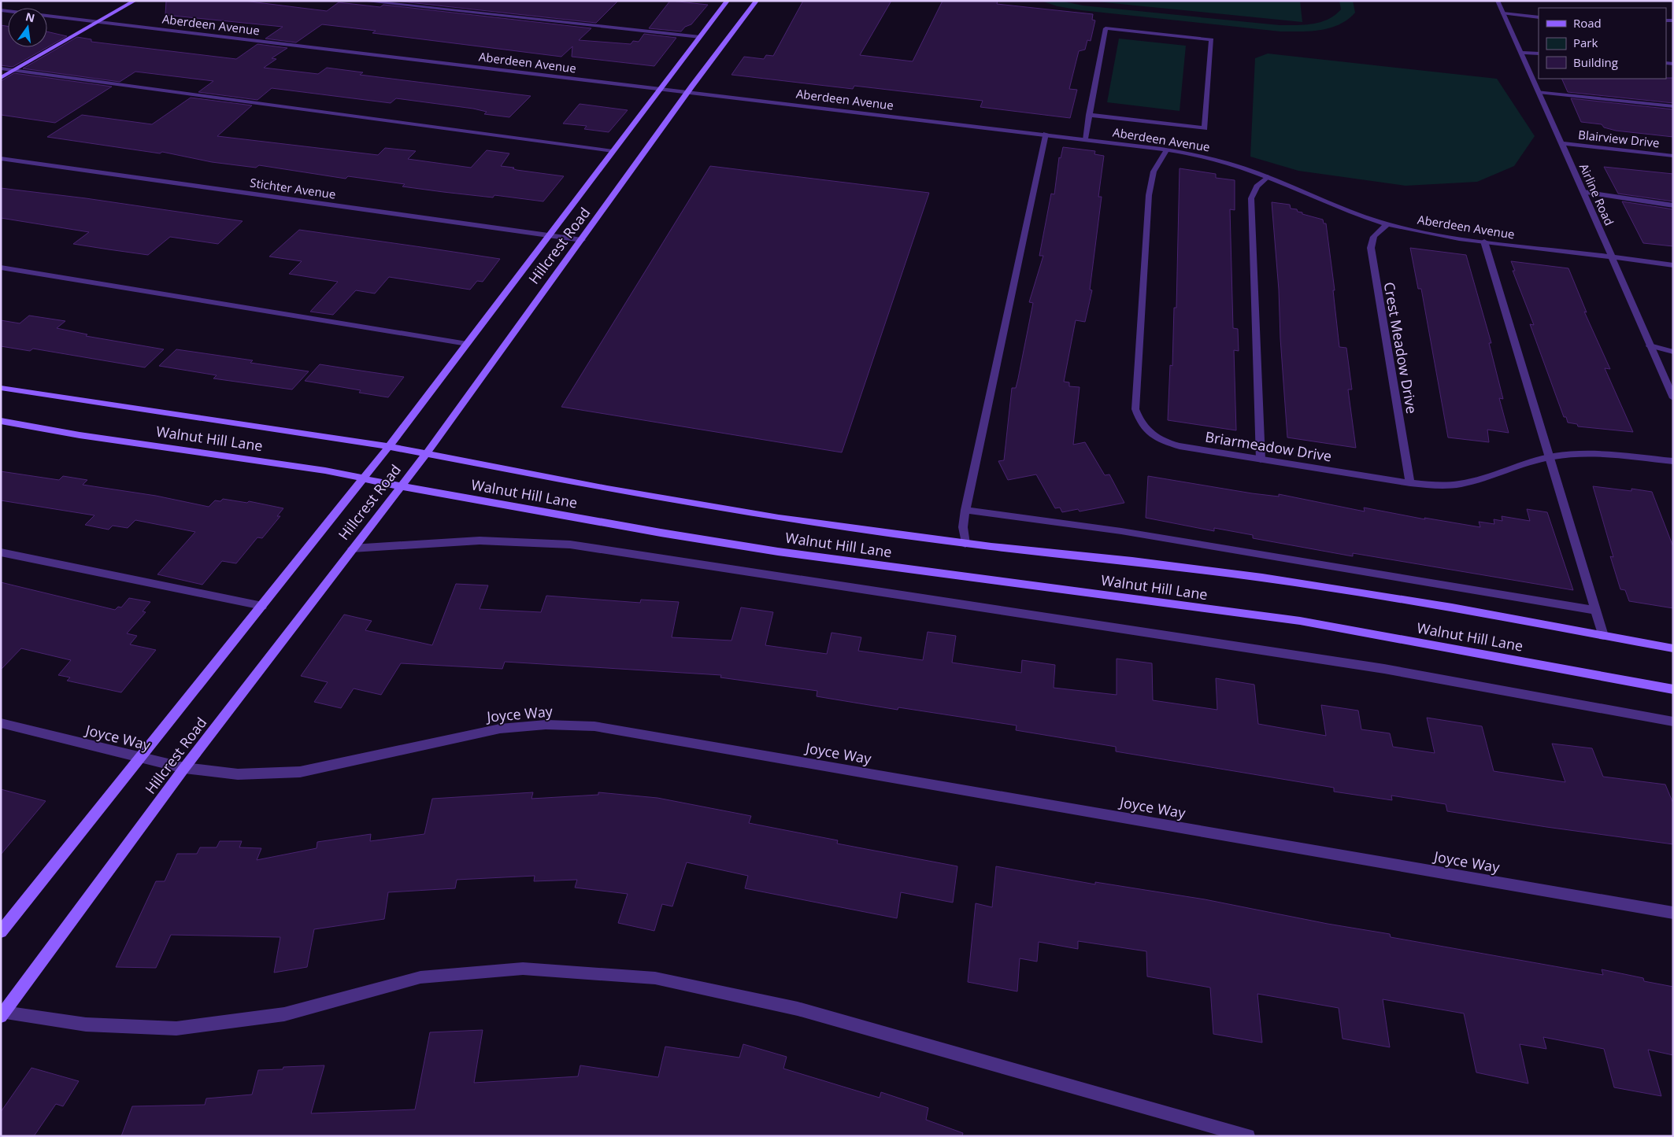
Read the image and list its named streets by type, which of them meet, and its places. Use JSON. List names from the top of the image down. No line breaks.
{"streets":{"main road":["Hillcrest Road","Walnut Hill Lane"],"street":["Aberdeen Avenue","Blairview Drive","Stichter Avenue","Airline Road","Crest Meadow Drive","Briarmeadow Drive","Joyce Way"]},"crossings":[["Aberdeen Avenue","Airline Road"],["Aberdeen Avenue","Hillcrest Road"],["Aberdeen Avenue","Crest Meadow Drive"],["Aberdeen Avenue","Briarmeadow Drive"],["Blairview Drive","Airline Road"],["Stichter Avenue","Hillcrest Road"],["Hillcrest Road","Walnut Hill Lane"],["Hillcrest Road","Joyce Way"],["Crest Meadow Drive","Briarmeadow Drive"]],"legend":["Road","Park","Building"],"north":"top"}
